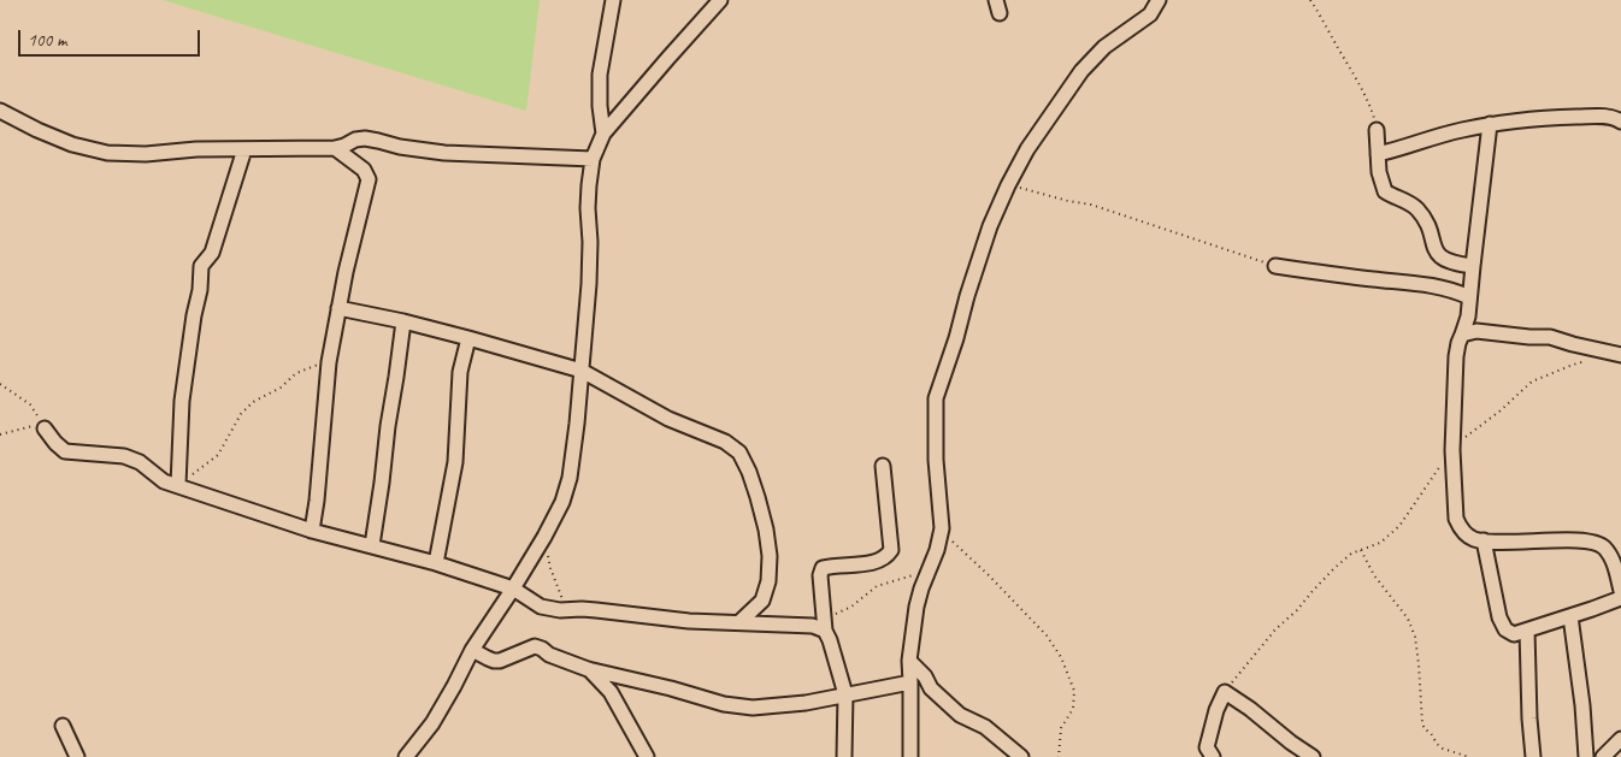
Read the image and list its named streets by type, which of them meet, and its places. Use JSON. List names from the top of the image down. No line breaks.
{"scale_bar":"100 m"}
